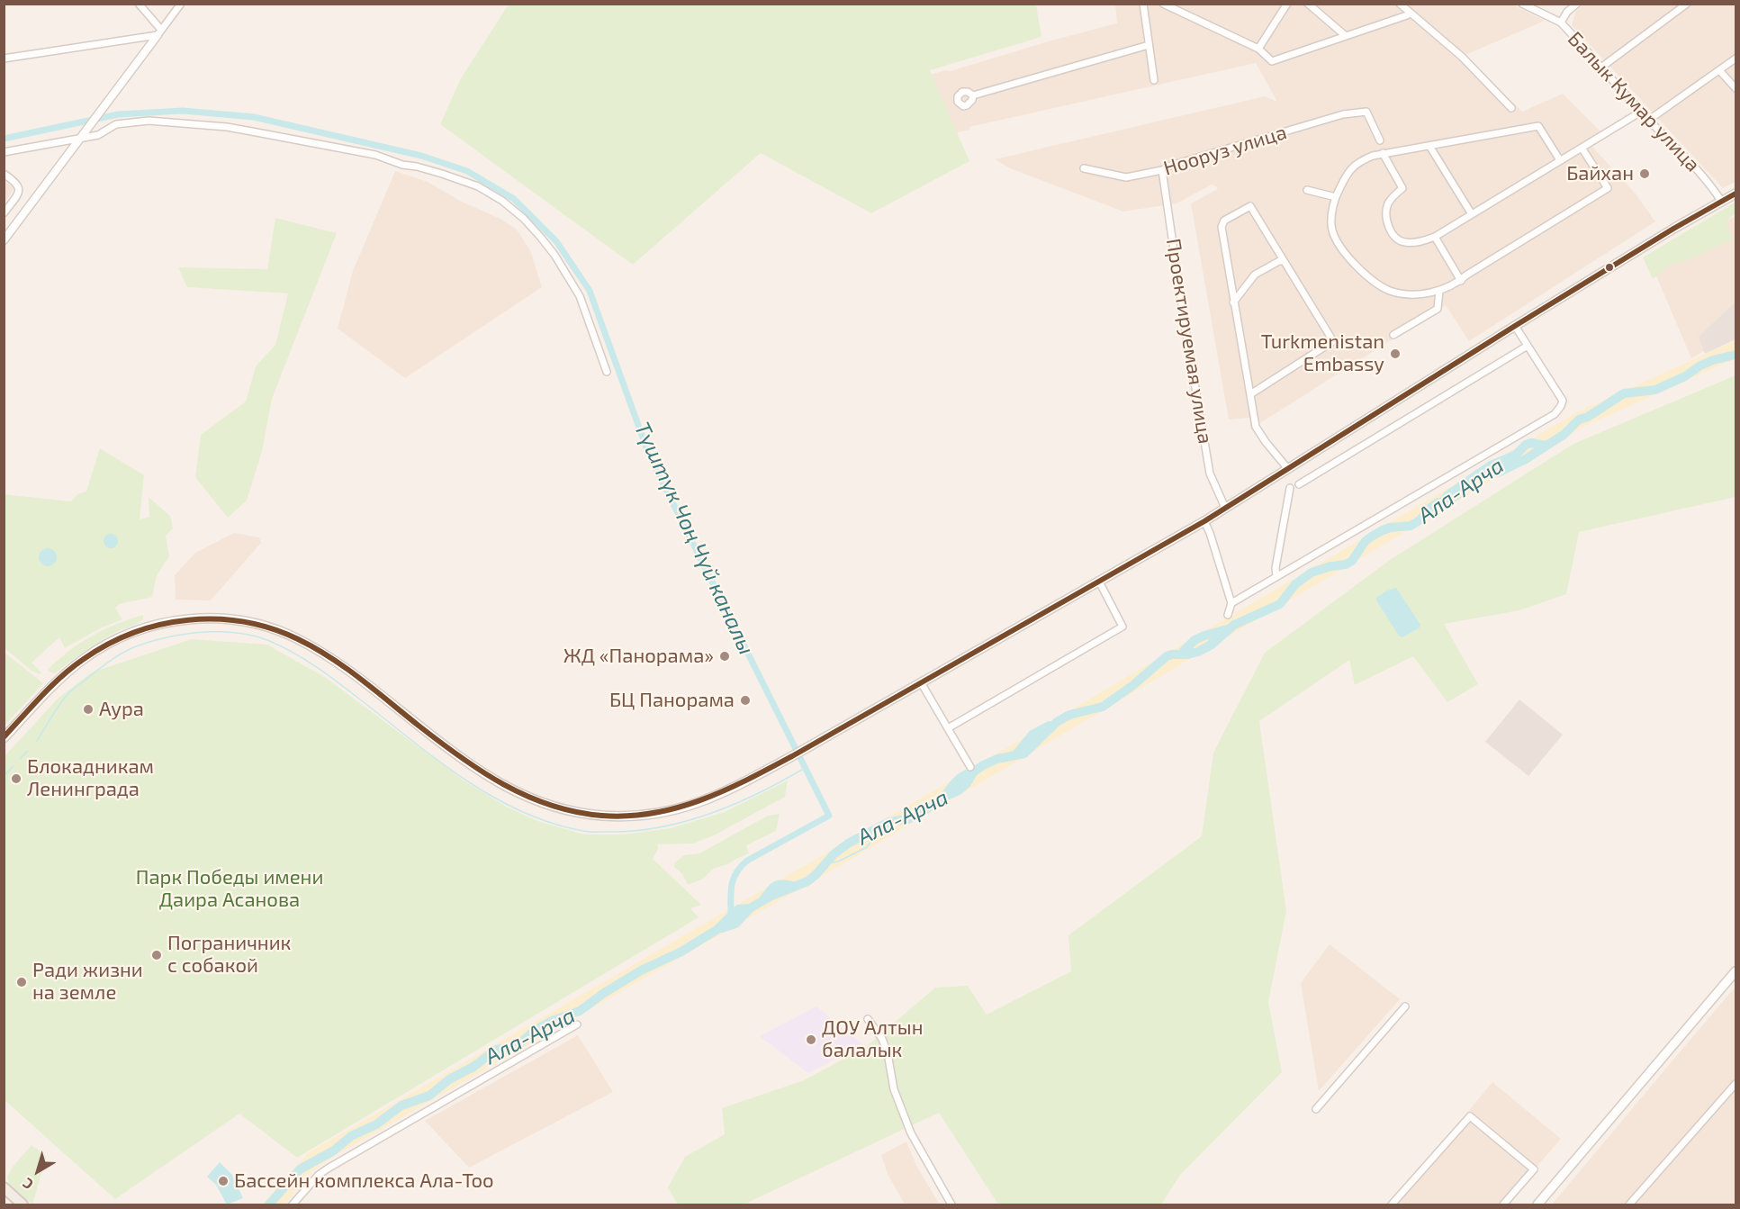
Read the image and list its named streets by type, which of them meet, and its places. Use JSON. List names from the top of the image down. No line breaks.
{"streets":{"street":["Балык Кумар улица","Нооруз улица","Проектируемая улица"]},"crossings":[["Нооруз улица","Проектируемая улица"]],"water":["Ала-Арча","Түштүк Чоң Чүй каналы"],"parks":["Парк Победы имени Даира Асанова"],"places":["Байхан","Turkmenistan Embassy","ЖД «Панорама»","БЦ Панорама","Аура","Блокадникам Ленинграда","Пограничник с собакой","Ради жизни на земле","ДОУ Алтын балалык","Бассейн комплекса Ала-Тоо"],"north":"bottom left"}
